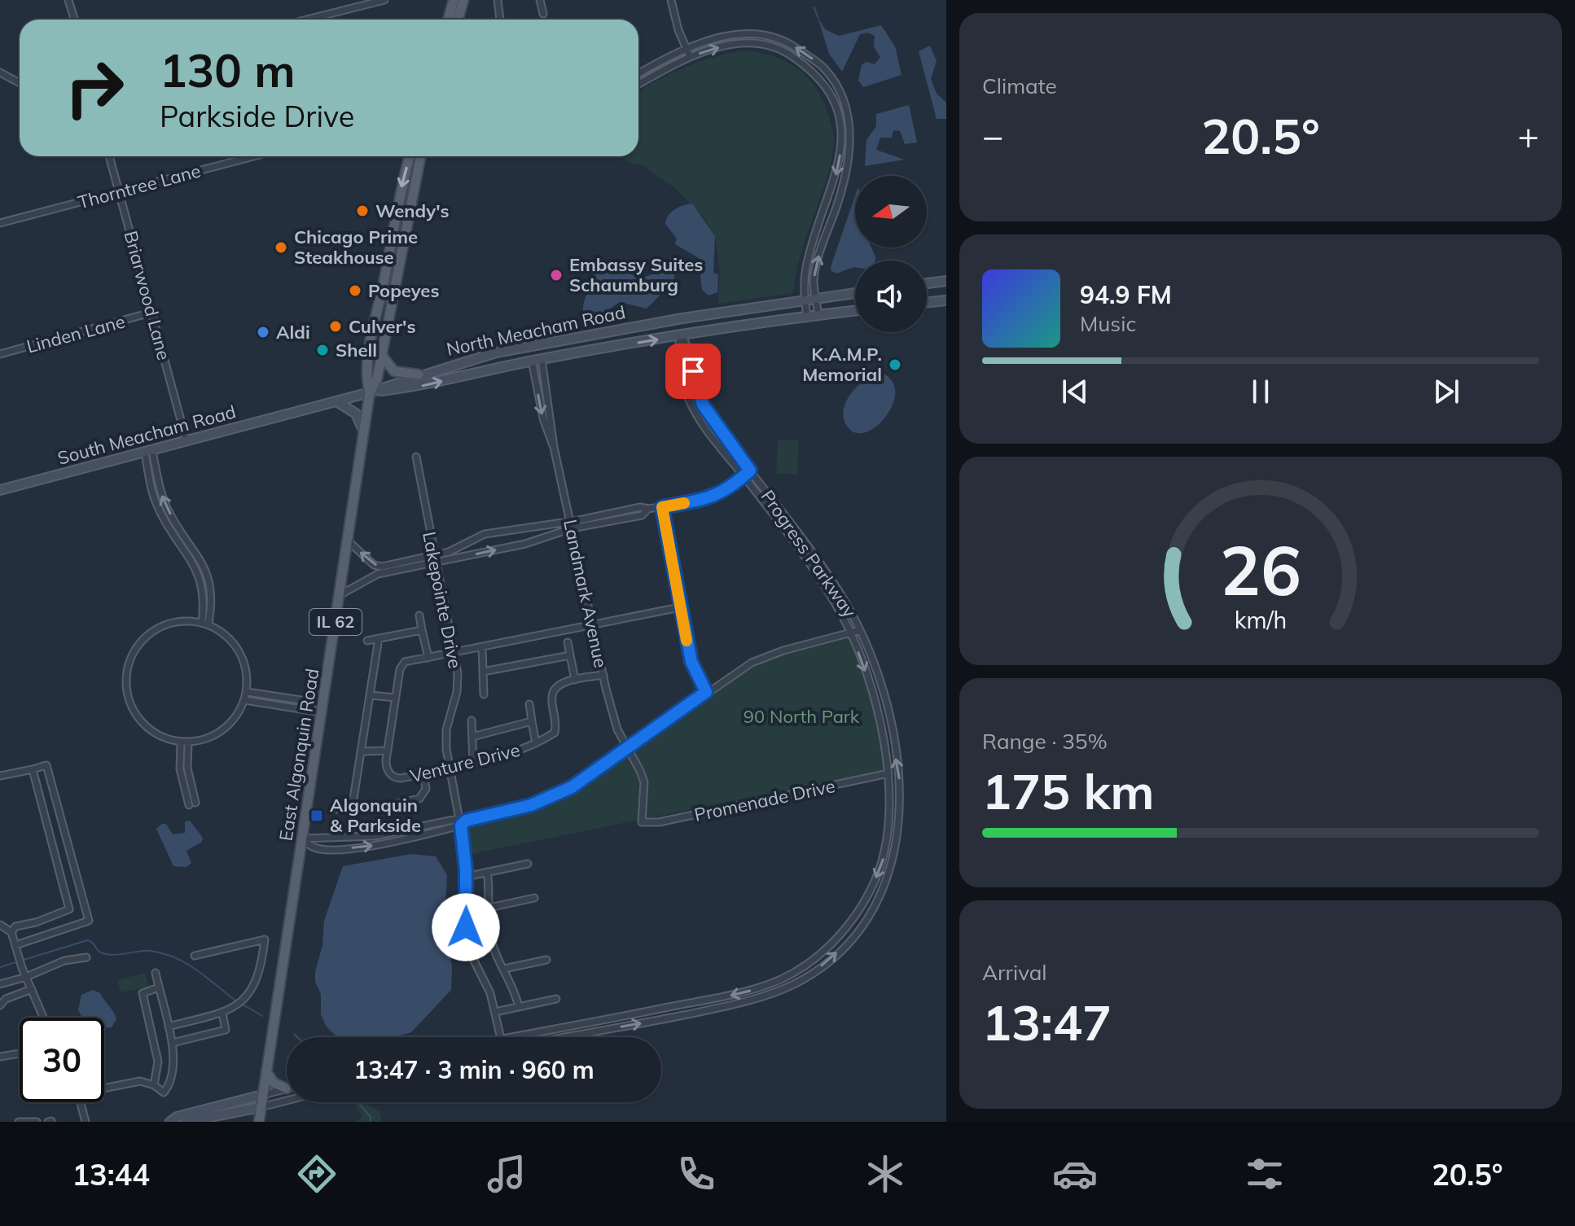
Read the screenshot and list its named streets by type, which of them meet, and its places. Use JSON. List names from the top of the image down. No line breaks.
{"streets":{"main road":["North Meacham Road","South Meacham Road","IL 62","East Algonquin Road"],"street":["Thorntree Lane","Briarwood Lane","Linden Lane","Progress Parkway","Landmark Avenue","Lakepointe Drive","Venture Drive","Promenade Drive"]},"crossings":[["Thorntree Lane","Briarwood Lane"],["Briarwood Lane","Linden Lane"],["Briarwood Lane","South Meacham Road"],["North Meacham Road","South Meacham Road"],["North Meacham Road","Progress Parkway"],["North Meacham Road","Landmark Avenue"],["North Meacham Road","East Algonquin Road"],["Progress Parkway","Promenade Drive"],["Landmark Avenue","Promenade Drive"],["Lakepointe Drive","Venture Drive"]],"parks":["90 North Park"],"places":{"other":["Wendy's","Chicago Prime Steakhouse","Embassy Suites Schaumburg","Popeyes","Culver's","Aldi","Shell","K.A.M.P. Memorial"],"transit":["Algonquin & Parkside"]},"north":"left","page":{"tile":["Climate",["Range · 35%","175 km"],["Arrival","13:47"]],"turn":["130 m","Parkside Drive"],"heat":["−","20.5°","+"],"song":["94.9 FM","Music"],"limit":"30","trip":"13:47 · 3 min · 960 m","tabs":["13:44","20.5°"],"gauge":["26","km/h"]}}
